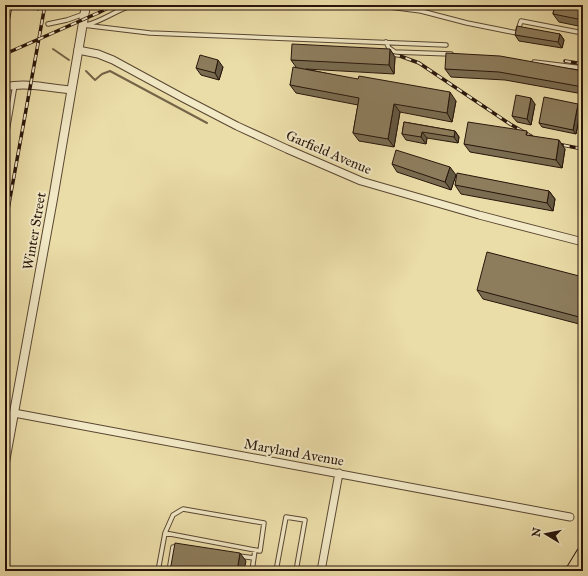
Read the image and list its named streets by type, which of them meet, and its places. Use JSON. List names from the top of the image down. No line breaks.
{"streets":{"street":["Garfield Avenue","Winter Street","Maryland Avenue"]},"crossings":[["Garfield Avenue","Winter Street"],["Winter Street","Maryland Avenue"]],"north":"left"}
